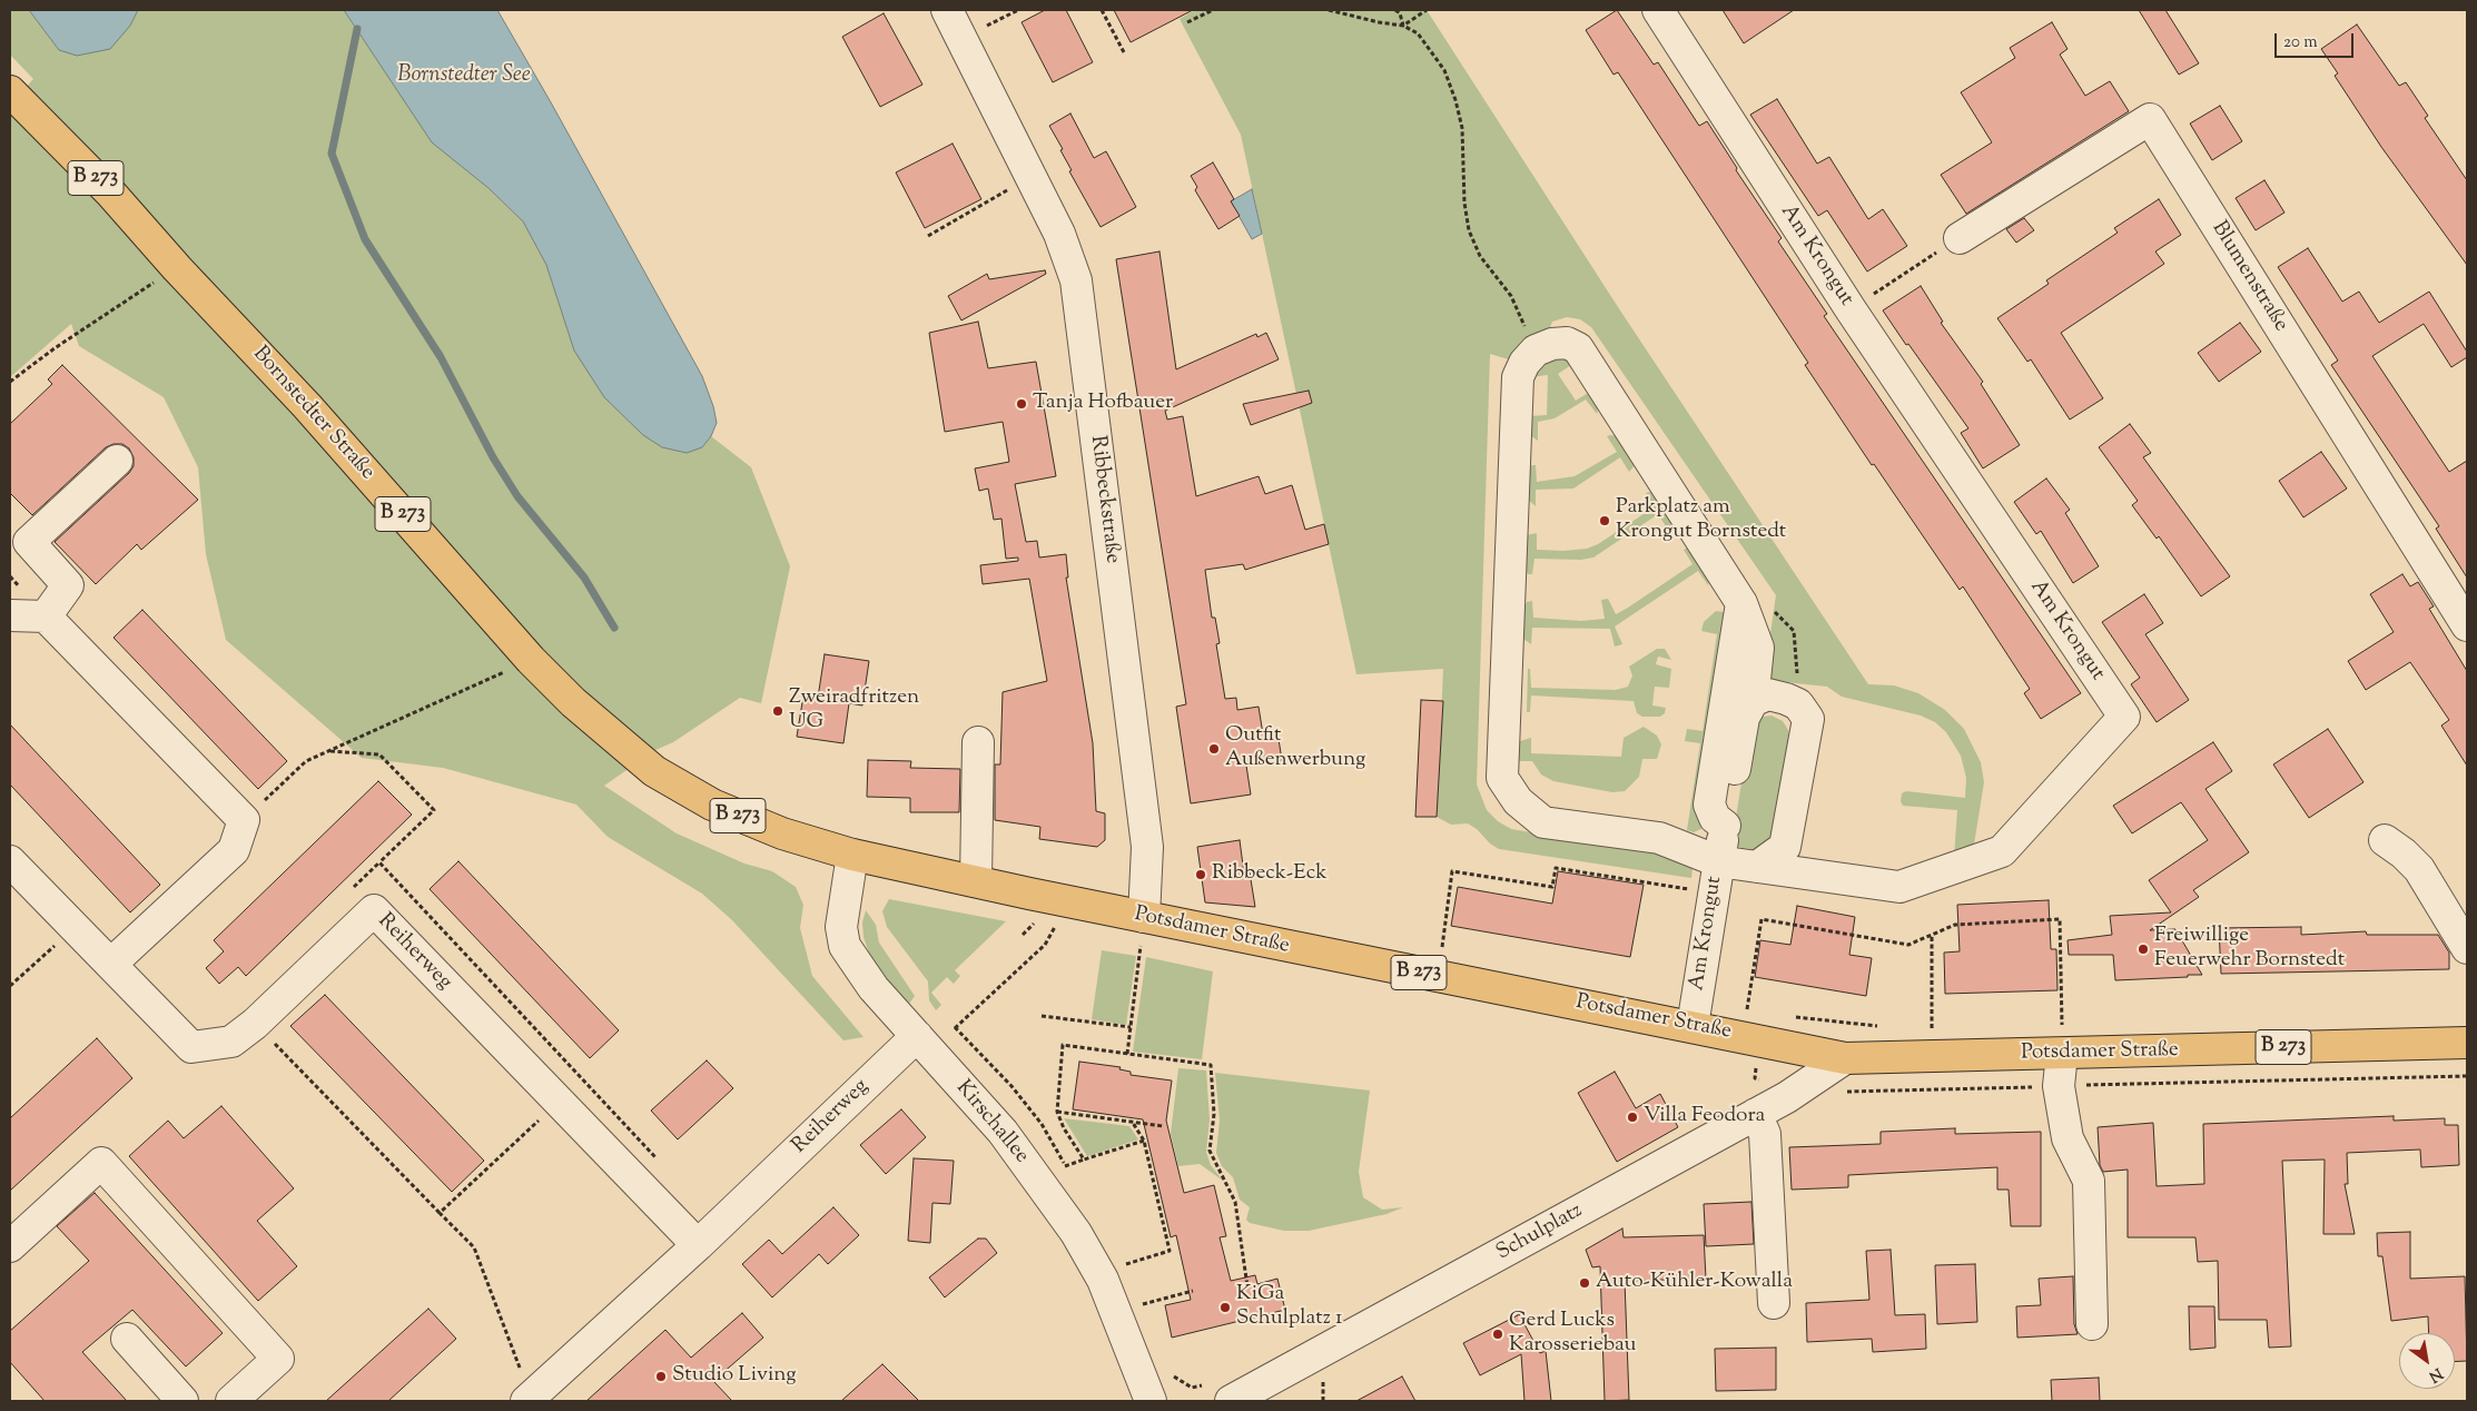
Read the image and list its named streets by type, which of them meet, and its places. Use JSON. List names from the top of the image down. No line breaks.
{"streets":{"main road":["B 273","Bornstedter Straße","Potsdamer Straße"],"street":["Am Krongut","Blumenstraße","Ribbeckstraße","Reiherweg","Kirschallee","Schulplatz"]},"crossings":[["Am Krongut","Potsdamer Straße"],["Bornstedter Straße","Potsdamer Straße"],["Bornstedter Straße","Kirschallee"],["Ribbeckstraße","Potsdamer Straße"],["Potsdamer Straße","Kirschallee"],["Potsdamer Straße","Schulplatz"],["Reiherweg","Kirschallee"]],"water":["Bornstedter See"],"places":["Tanja Hofbauer","Parkplatz am Krongut Bornstedt","Zweiradfritzen UG","Outfit Außenwerbung","Ribbeck-Eck","Freiwillige Feuerwehr Bornstedt","Villa Feodora","Auto-Kühler-Kowalla","KiGa Schulplatz 1","Gerd Lucks Karosseriebau","Studio Living"],"scale_bar":"20 m","north":"bottom right"}
